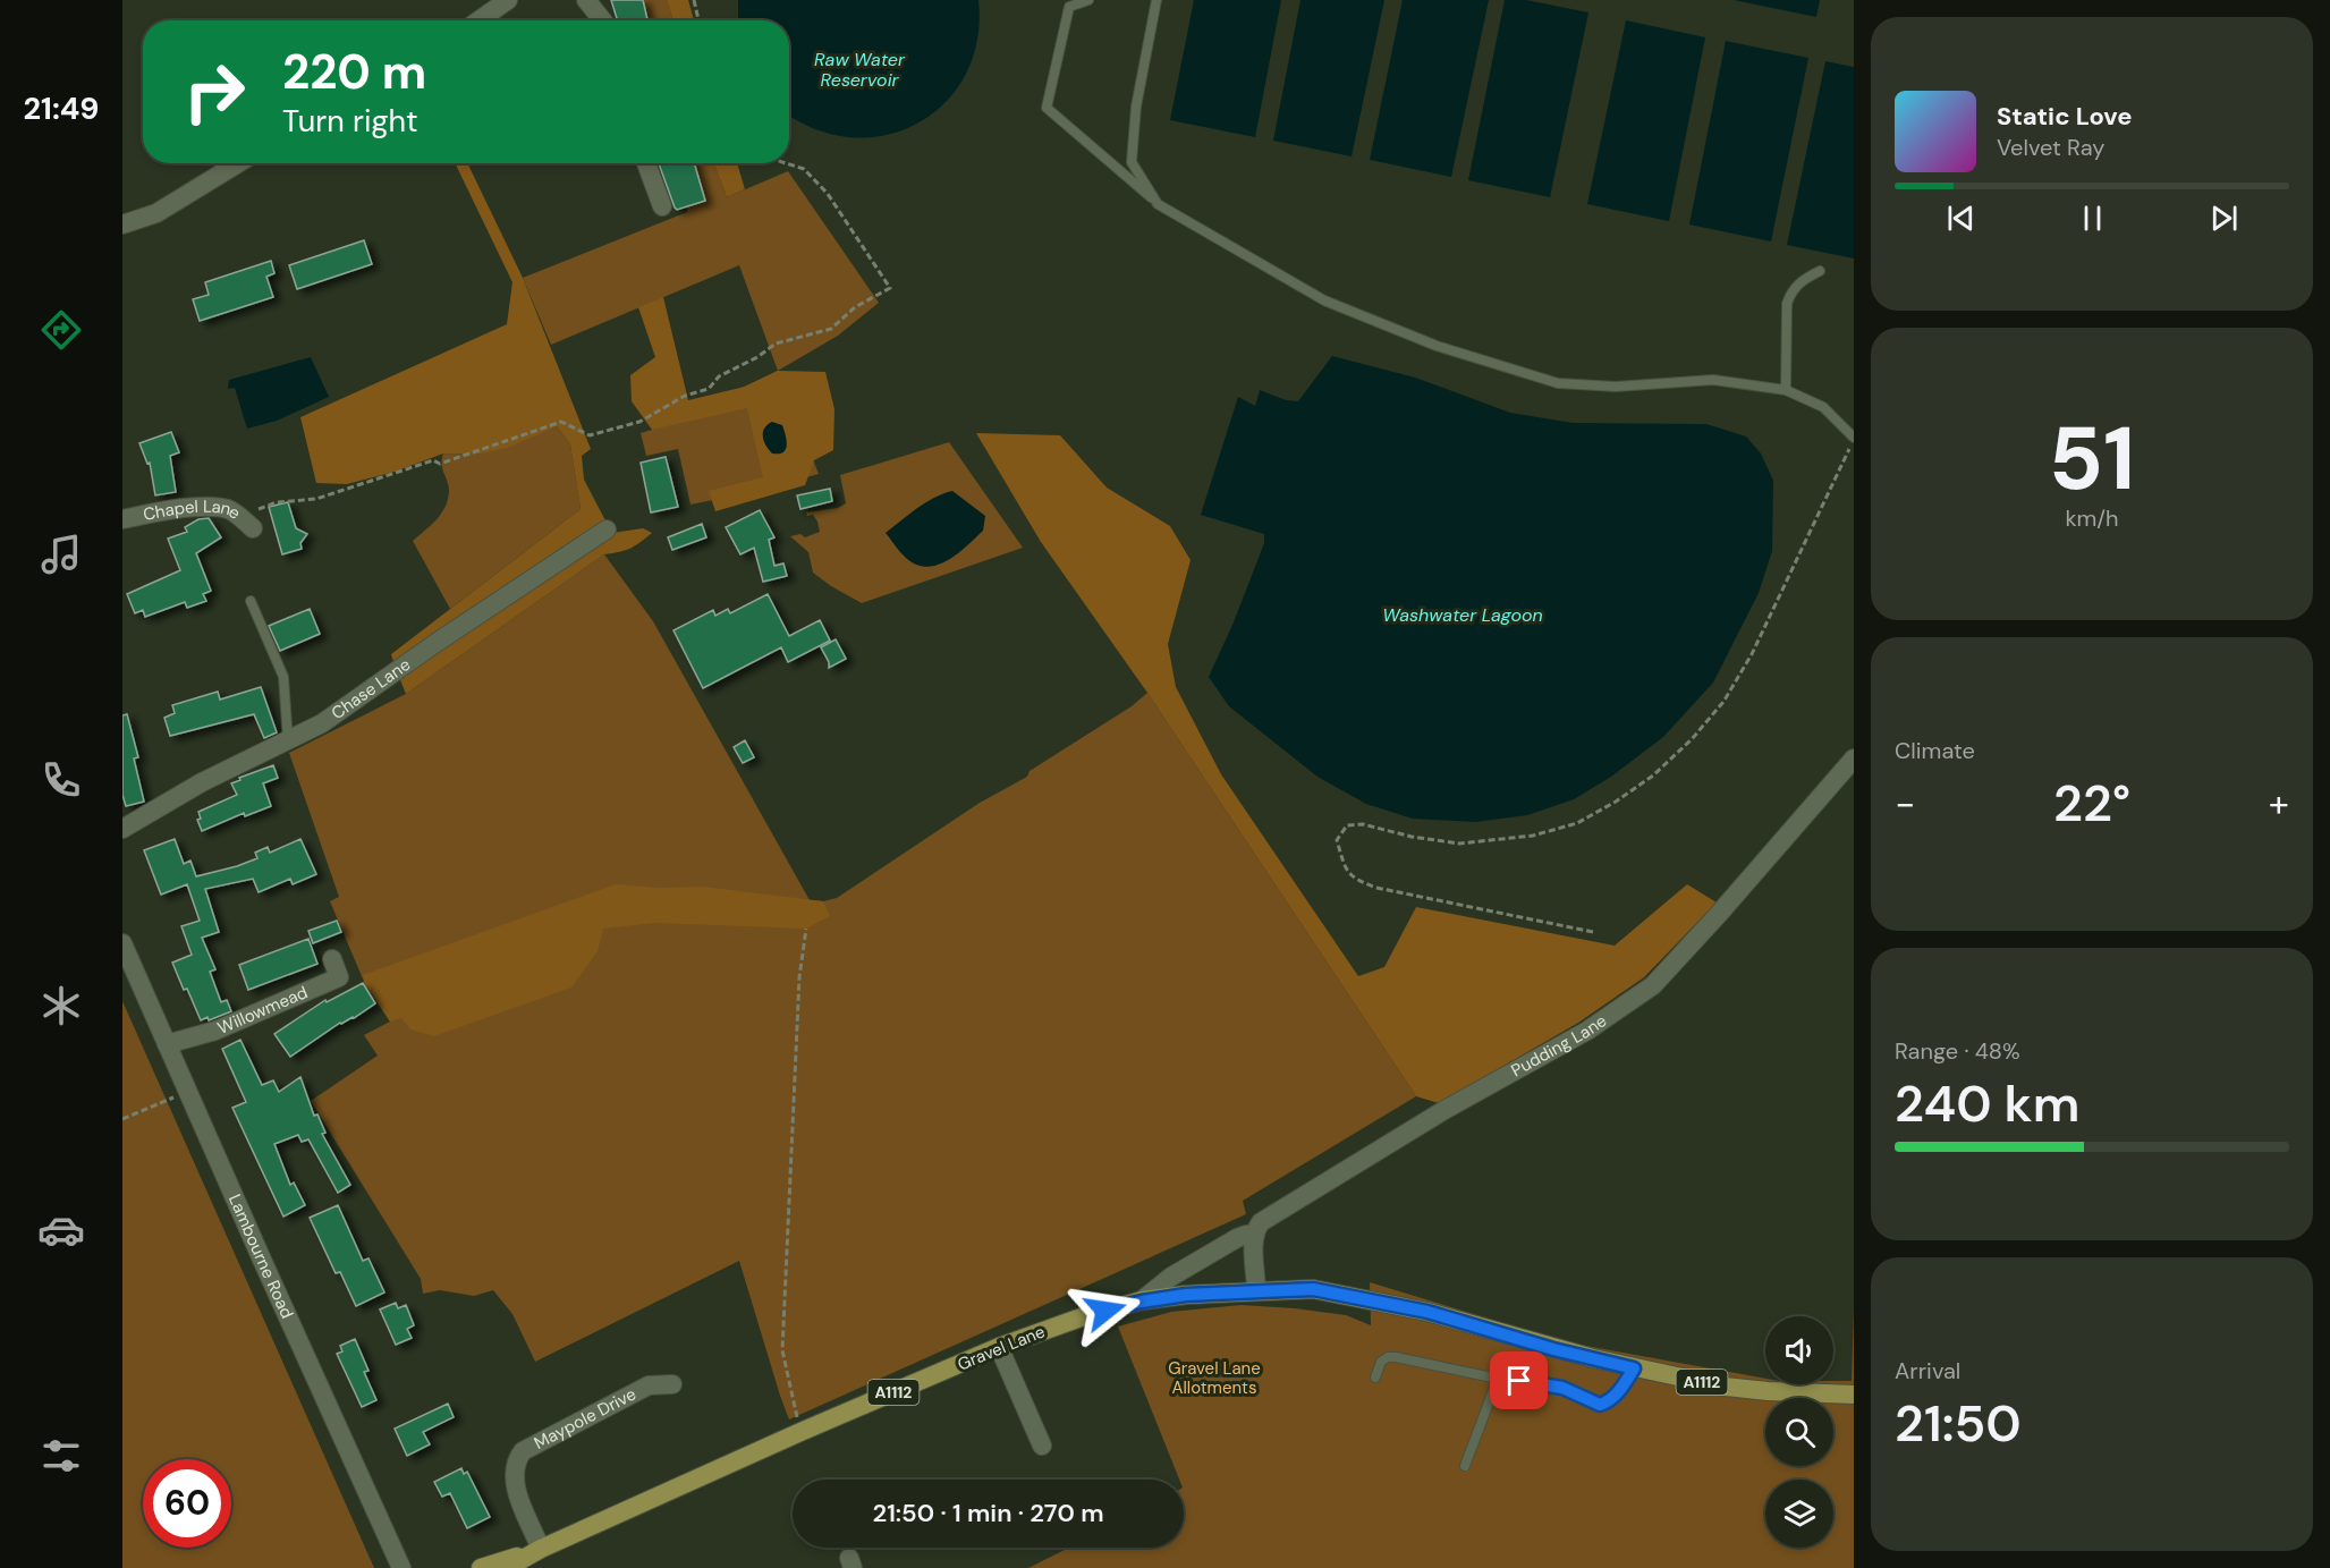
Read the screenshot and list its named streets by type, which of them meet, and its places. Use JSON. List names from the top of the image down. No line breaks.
{"streets":{"main road":["Gravel Lane","A1112"],"street":["Chapel Lane","Chase Lane","Willowmead","Pudding Lane","Lambourne Road","Maypole Drive"]},"crossings":[["Willowmead","Lambourne Road"],["Gravel Lane","Maypole Drive"]],"water":["Raw Water Reservoir","Washwater Lagoon"],"parks":["Gravel Lane Allotments"],"page":{"tabs":"21:49","turn":["220 m","Turn right"],"song":["Static Love","Velvet Ray"],"tile":[["51","km/h"],"Climate",["Range · 48%","240 km"],["Arrival","21:50"]],"heat":["−","22°","+"],"limit":"60","trip":"21:50 · 1 min · 270 m"}}
